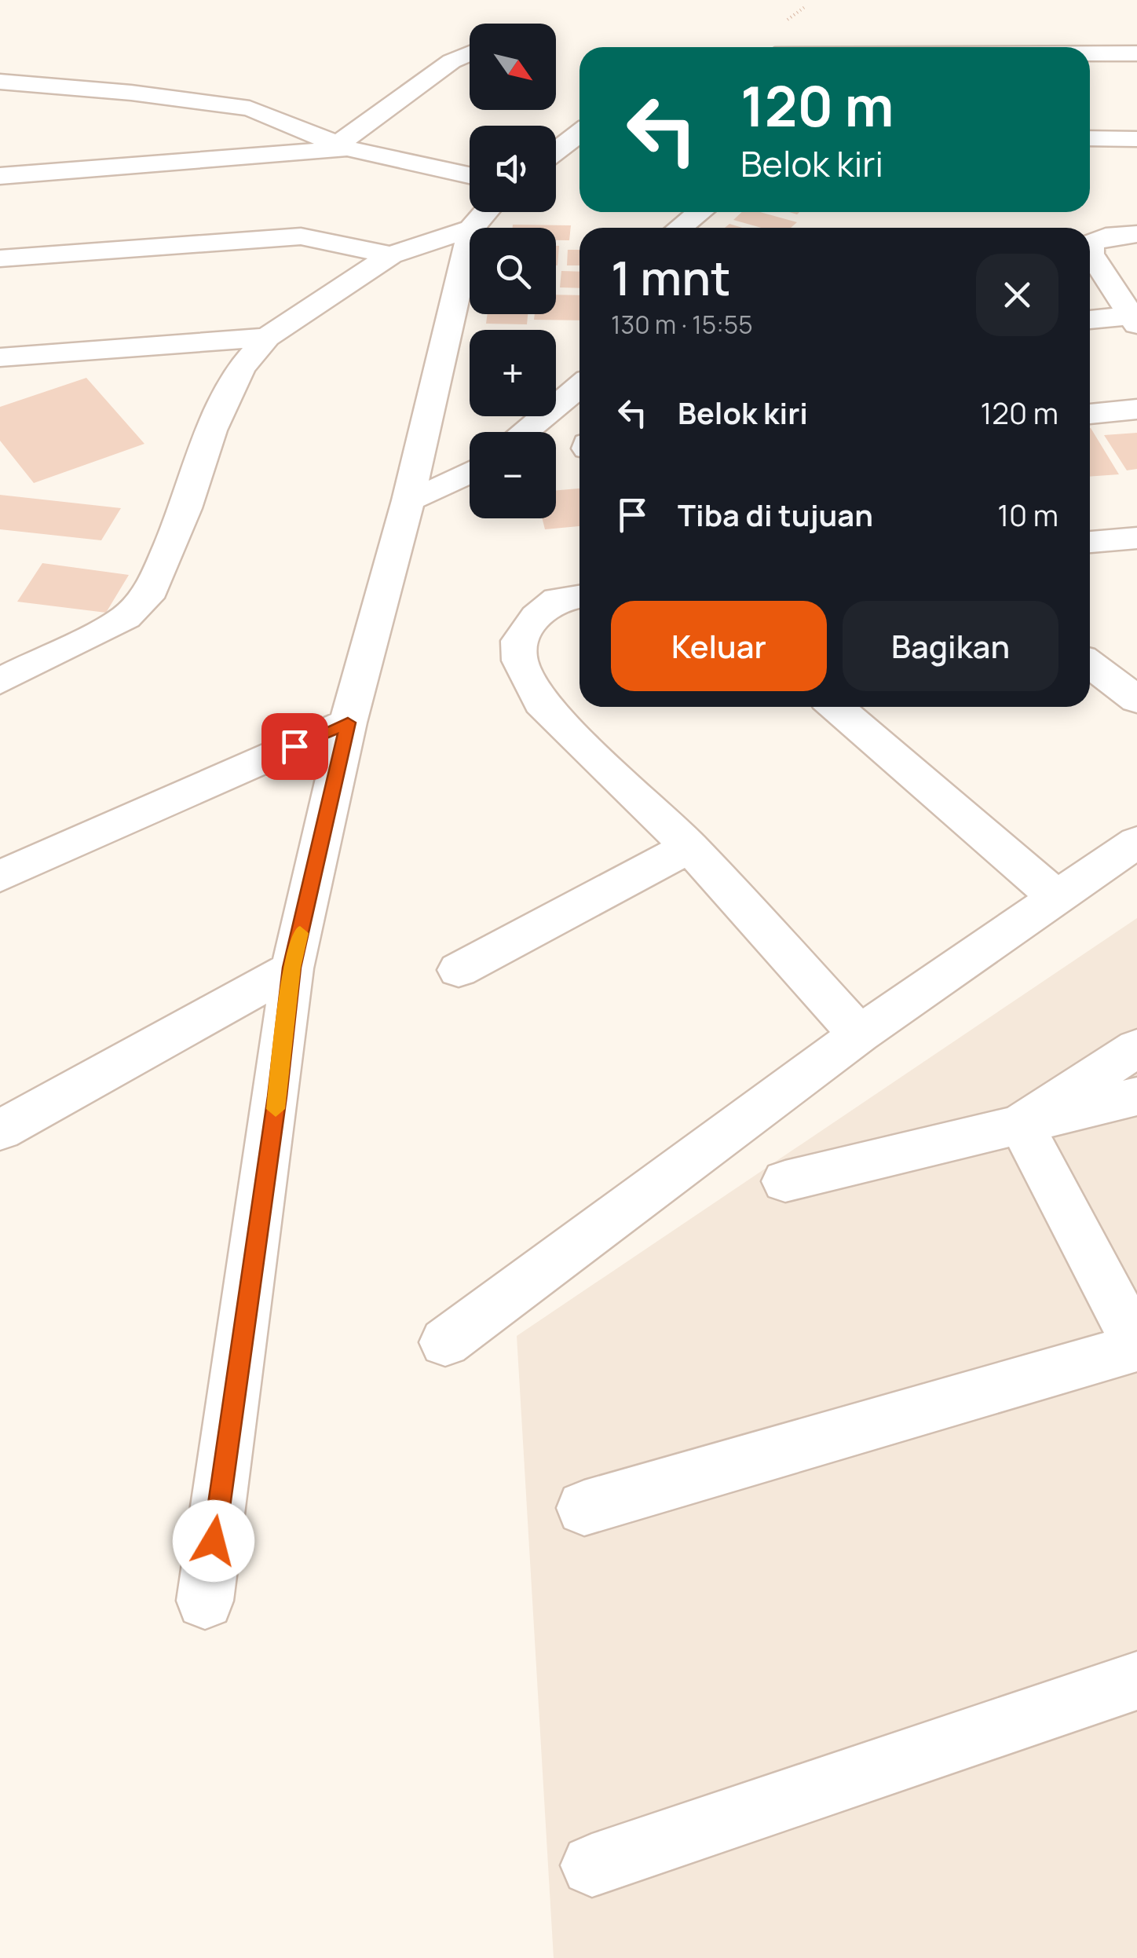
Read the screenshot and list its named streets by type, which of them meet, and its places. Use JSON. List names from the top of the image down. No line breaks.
{"north":"bottom right","page":{"map_buttons":["+","−"],"turn":["120 m","Belok kiri"],"heading":["1 mnt","130 m · 15:55"],"list":[{"name":"Belok kiri","value":"120 m"},{"name":"Tiba di tujuan","value":"10 m"}],"buttons":["Keluar","Bagikan"]}}
